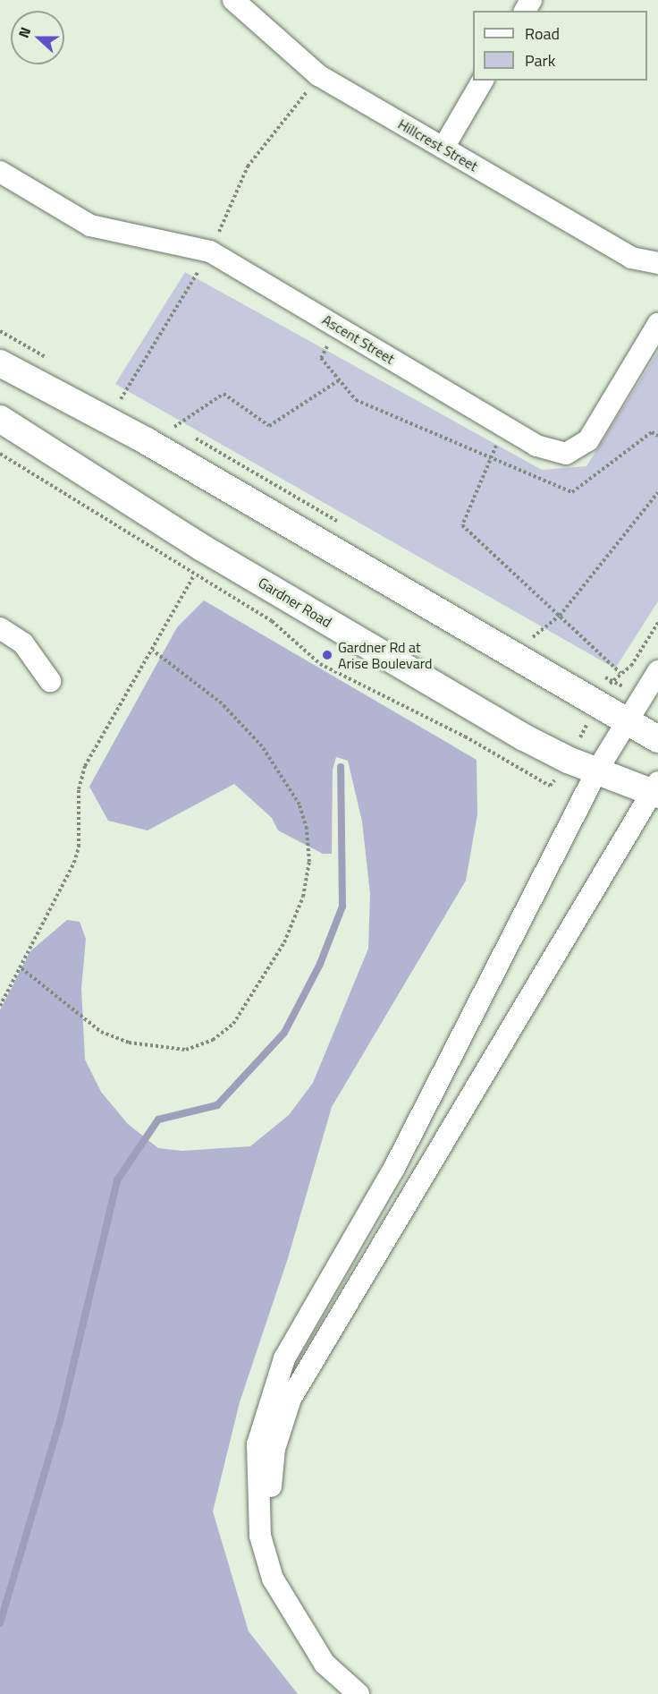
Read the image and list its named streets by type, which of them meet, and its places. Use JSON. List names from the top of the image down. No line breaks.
{"streets":{"street":["Hillcrest Street","Ascent Street","Gardner Road"]},"places":["Gardner Rd at Arise Boulevard"],"legend":["Road","Park"],"north":"left"}
